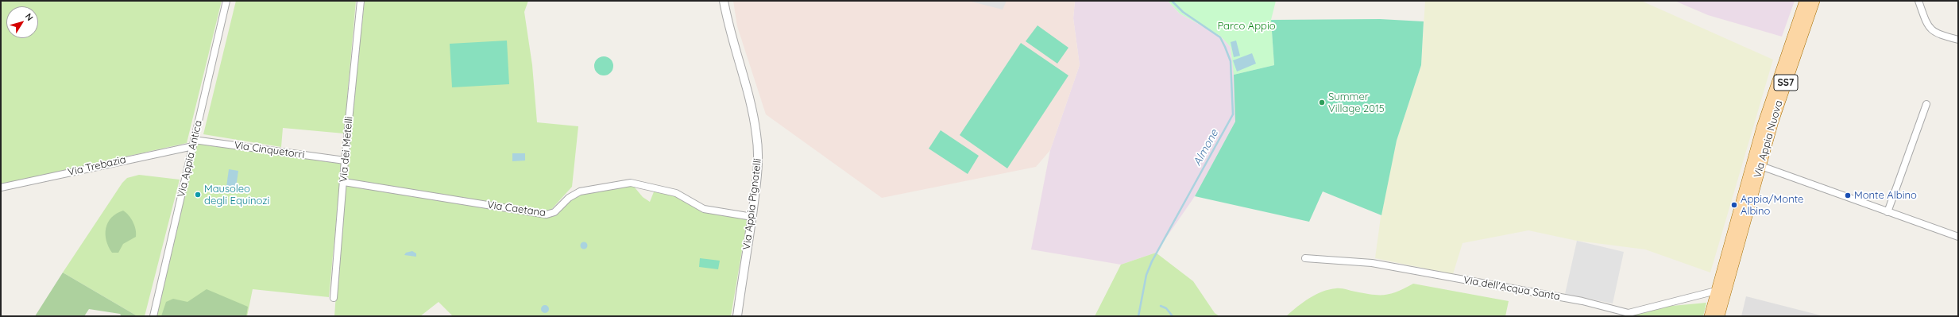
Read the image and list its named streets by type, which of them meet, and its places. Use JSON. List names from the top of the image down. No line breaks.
{"streets":{"main road":["SS7","Via Appia Nuova"],"street":["Via dei Metelli","Via Cinquetorri","Via Appia Antica","Via Trebazia","Via Appia Pignatelli","Via Caetana","Via dell'Acqua Santa"]},"crossings":[["Via Appia Nuova","Via dell'Acqua Santa"],["Via dei Metelli","Via Cinquetorri"],["Via dei Metelli","Via Caetana"],["Via Cinquetorri","Via Appia Antica"],["Via Cinquetorri","Via Trebazia"],["Via Appia Antica","Via Trebazia"],["Via Appia Pignatelli","Via Caetana"]],"water":["Almone"],"parks":["Parco Appio"],"places":["Summer Village 2015","Mausoleo degli Equinozi","Monte Albino","Appia/Monte Albino"],"north":"top right"}
